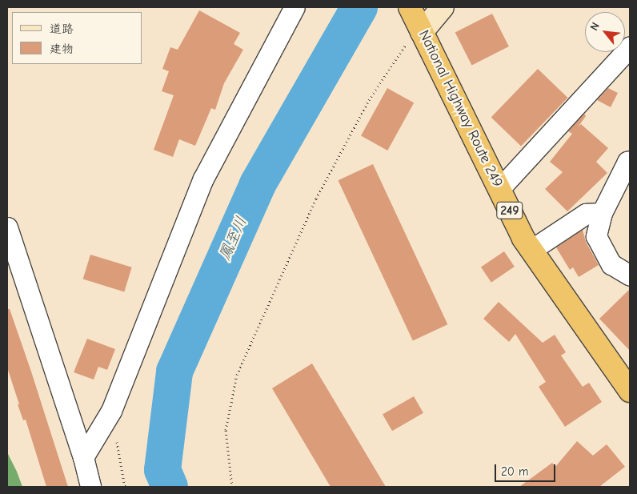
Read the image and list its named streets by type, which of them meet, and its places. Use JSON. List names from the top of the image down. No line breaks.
{"streets":{"highway":["National Highway Route 249","249"]},"water":["鳳至川"],"legend":["道路","建物"],"scale_bar":"20 m","north":"top left"}
